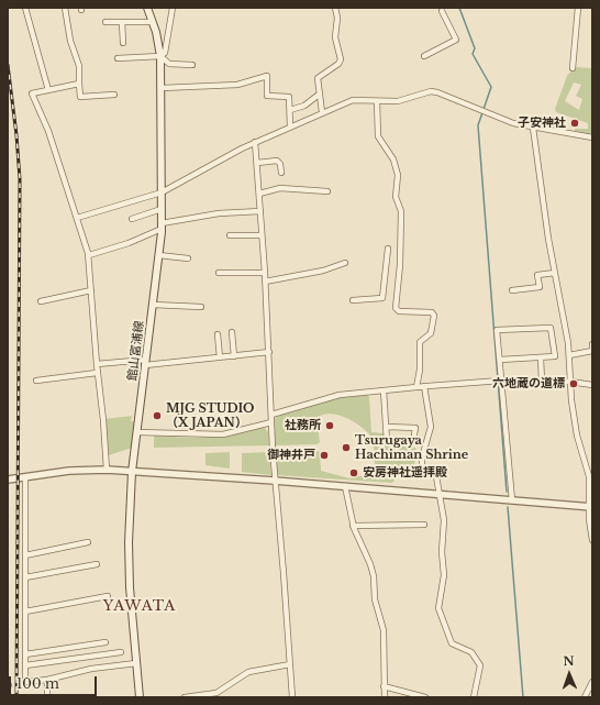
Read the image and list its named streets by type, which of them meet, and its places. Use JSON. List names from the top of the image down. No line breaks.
{"streets":{"main road":["館山富浦線"]},"districts":["YAWATA"],"places":["子安神社","六地蔵の道標","MJG STUDIO （X JAPAN）","社務所","Tsurugaya Hachiman Shrine","御神井戸","安房神社遥拝殿"],"scale_bar":"100 m","north":"top"}
